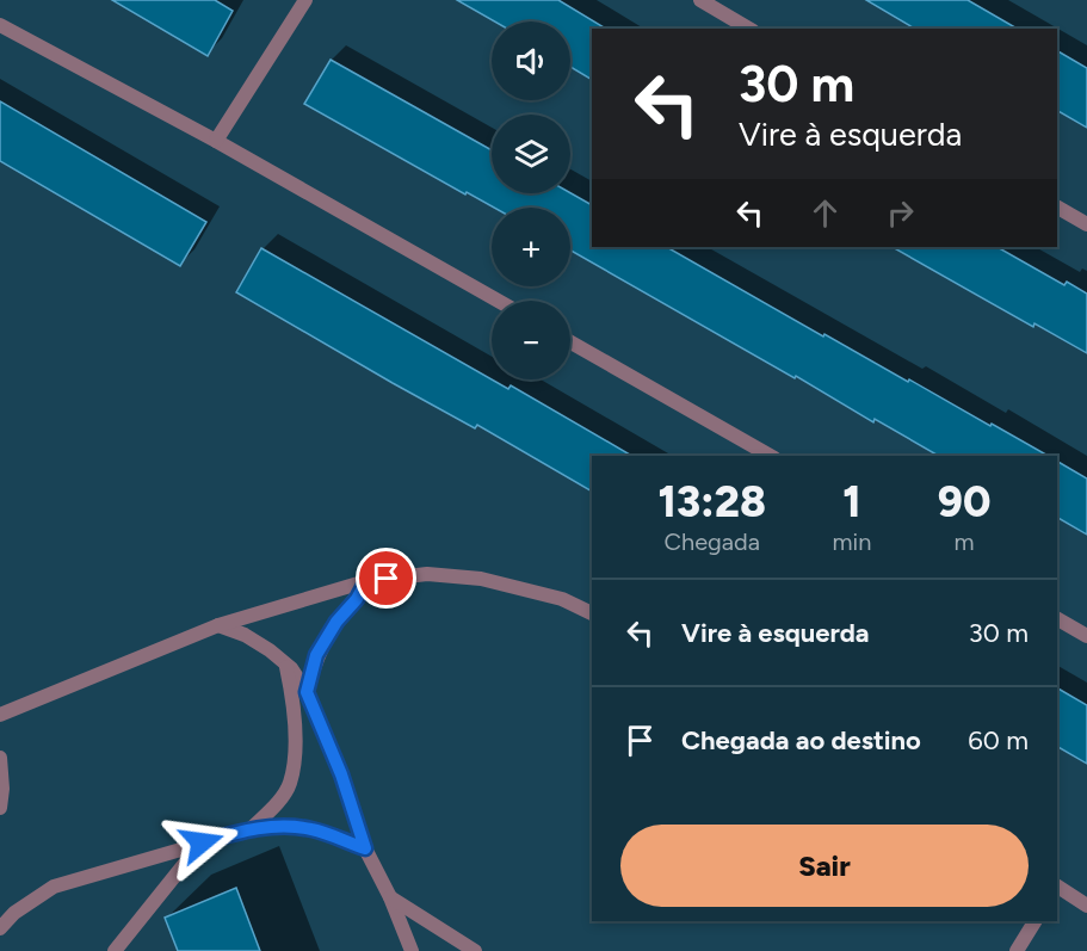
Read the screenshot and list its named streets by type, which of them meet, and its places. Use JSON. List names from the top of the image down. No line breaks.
{"page":{"map_buttons":["+","−"],"turn":["30 m","Vire à esquerda"],"eta":["13:28","Chegada","1","min","90","m"],"list":[{"name":"Vire à esquerda","value":"30 m"},{"name":"Chegada ao destino","value":"60 m"}],"buttons":"Sair"}}
